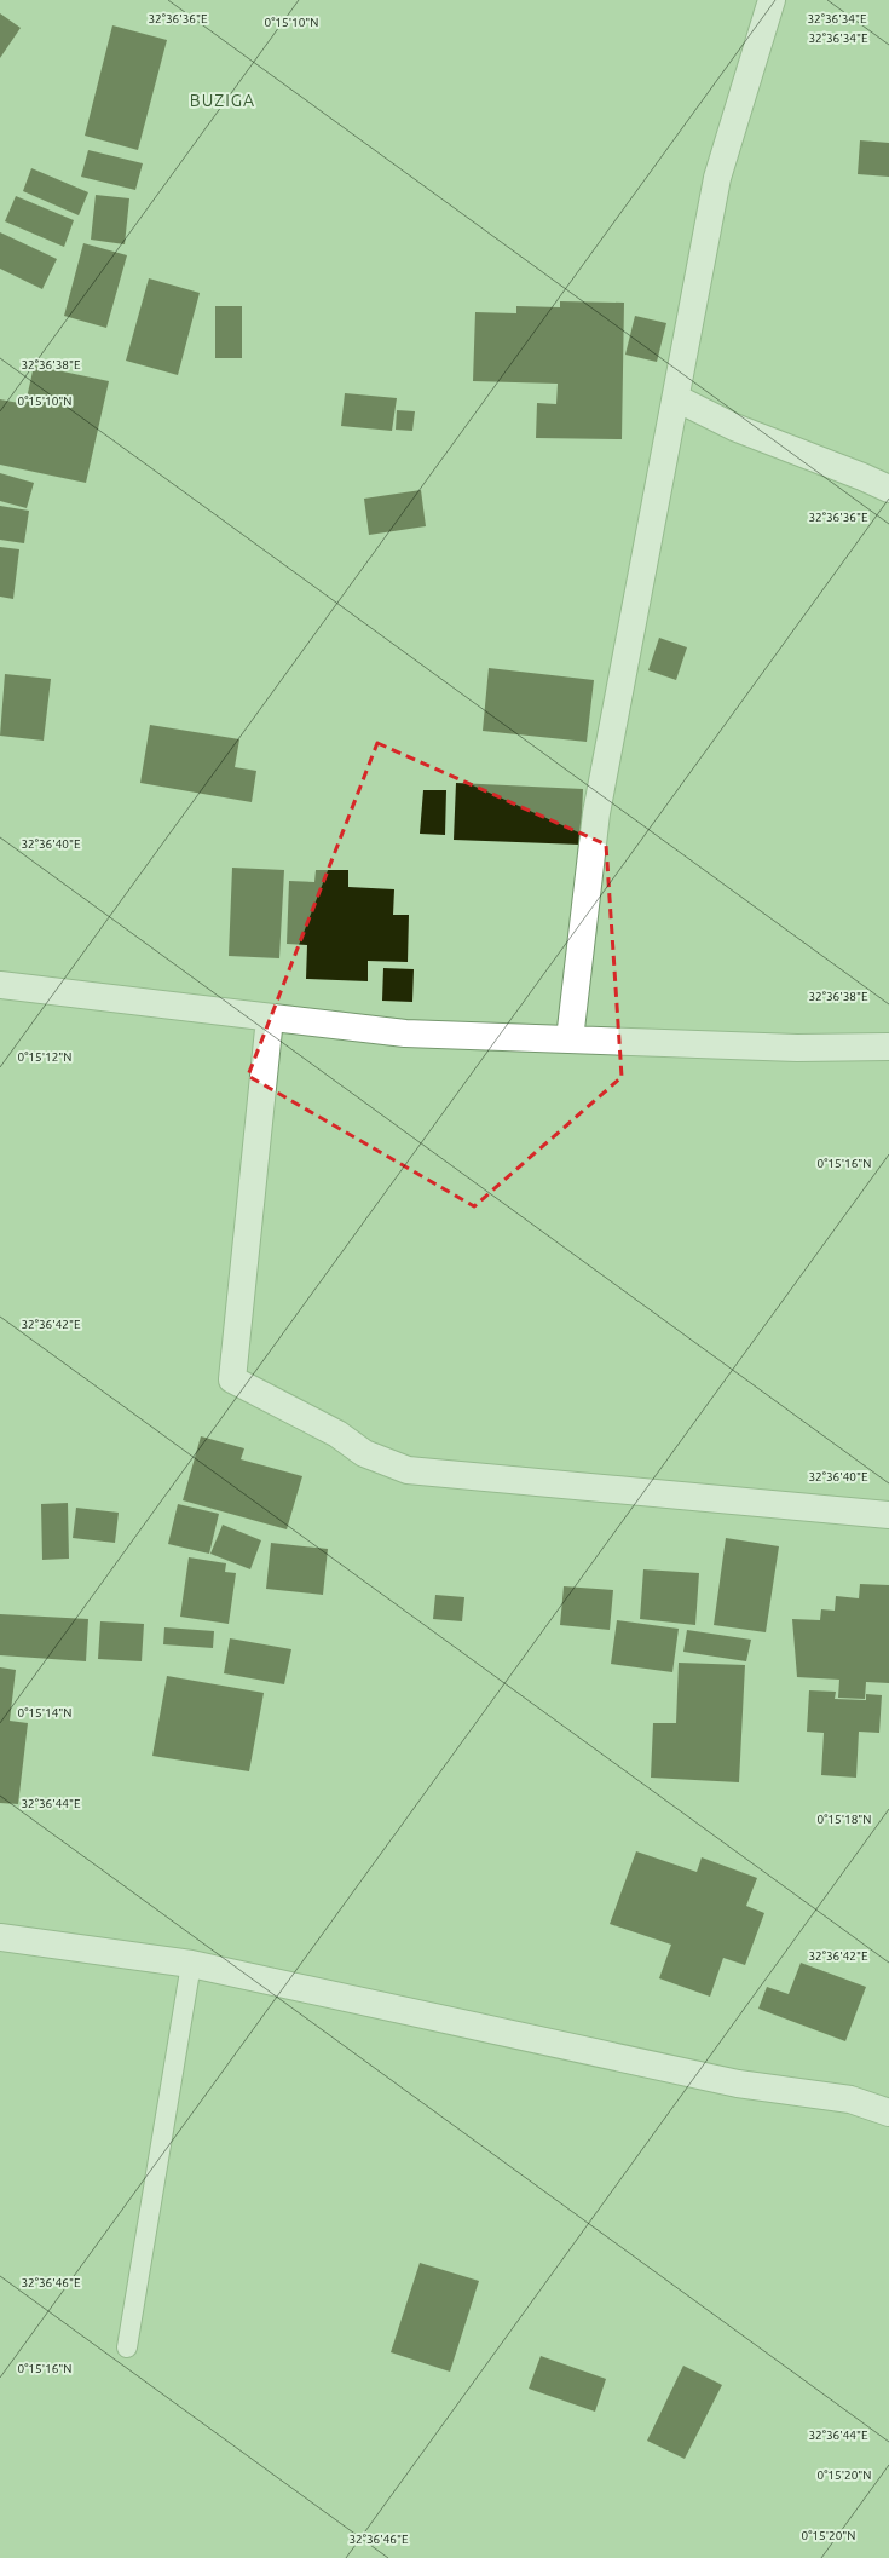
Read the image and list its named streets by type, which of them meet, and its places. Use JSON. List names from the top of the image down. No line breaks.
{"districts":["BUZIGA"],"coordinates":["32°36'36\"E","32°36'34\"E","0°15'10\"N","32°36'38\"E","32°36'40\"E","0°15'12\"N","0°15'16\"N","32°36'42\"E","0°15'14\"N","32°36'44\"E","0°15'18\"N","32°36'46\"E","0°15'20\"N"]}
